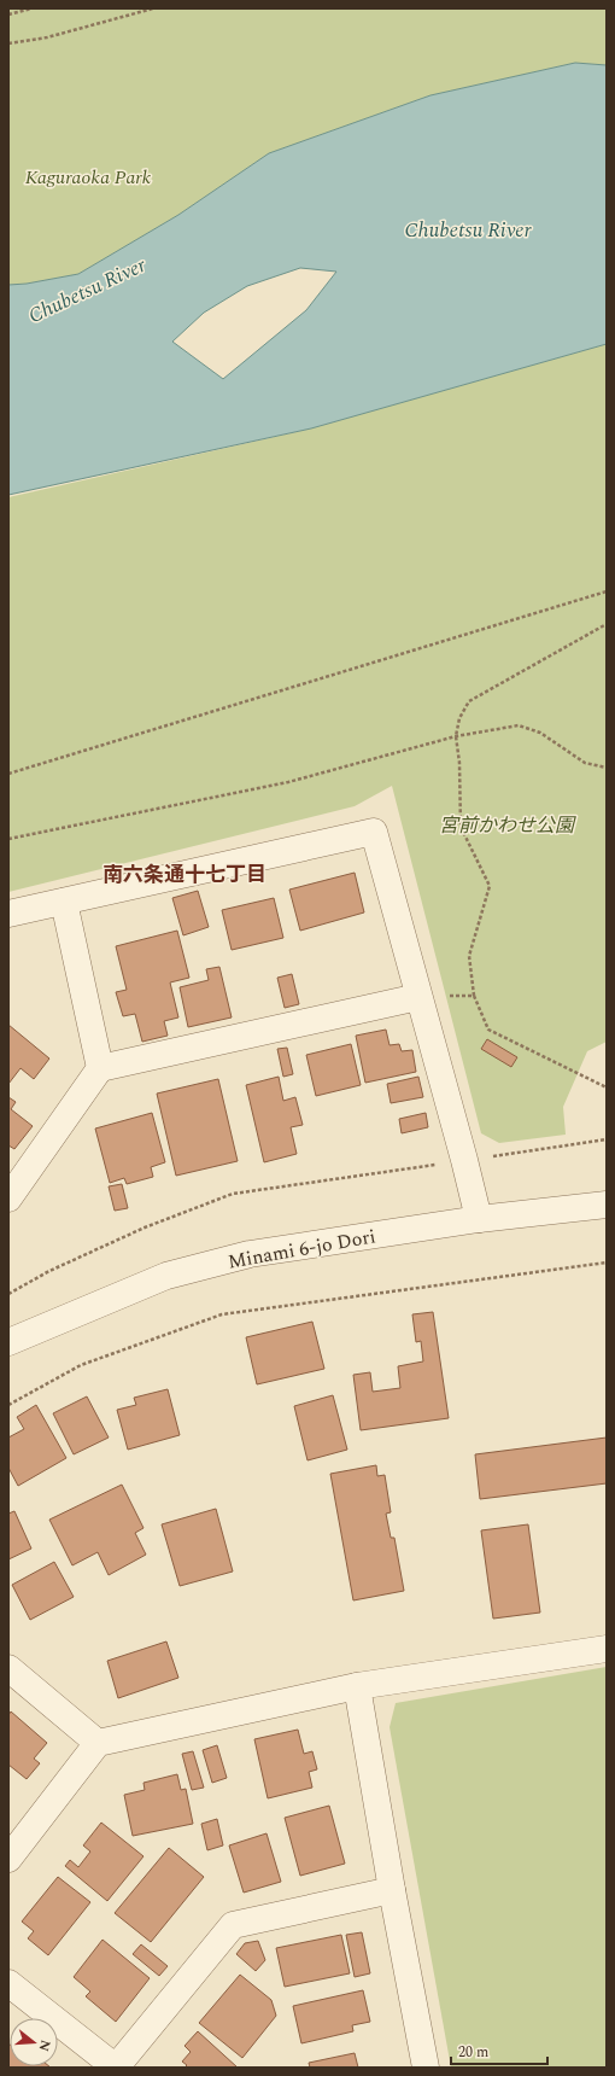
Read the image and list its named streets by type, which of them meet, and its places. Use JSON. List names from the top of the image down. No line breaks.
{"streets":{"street":["Minami 6-jo Dori"]},"districts":["南六条通十七丁目"],"water":["Chubetsu River"],"parks":["Kaguraoka Park","宮前かわせ公園"],"scale_bar":"20 m","north":"right"}
